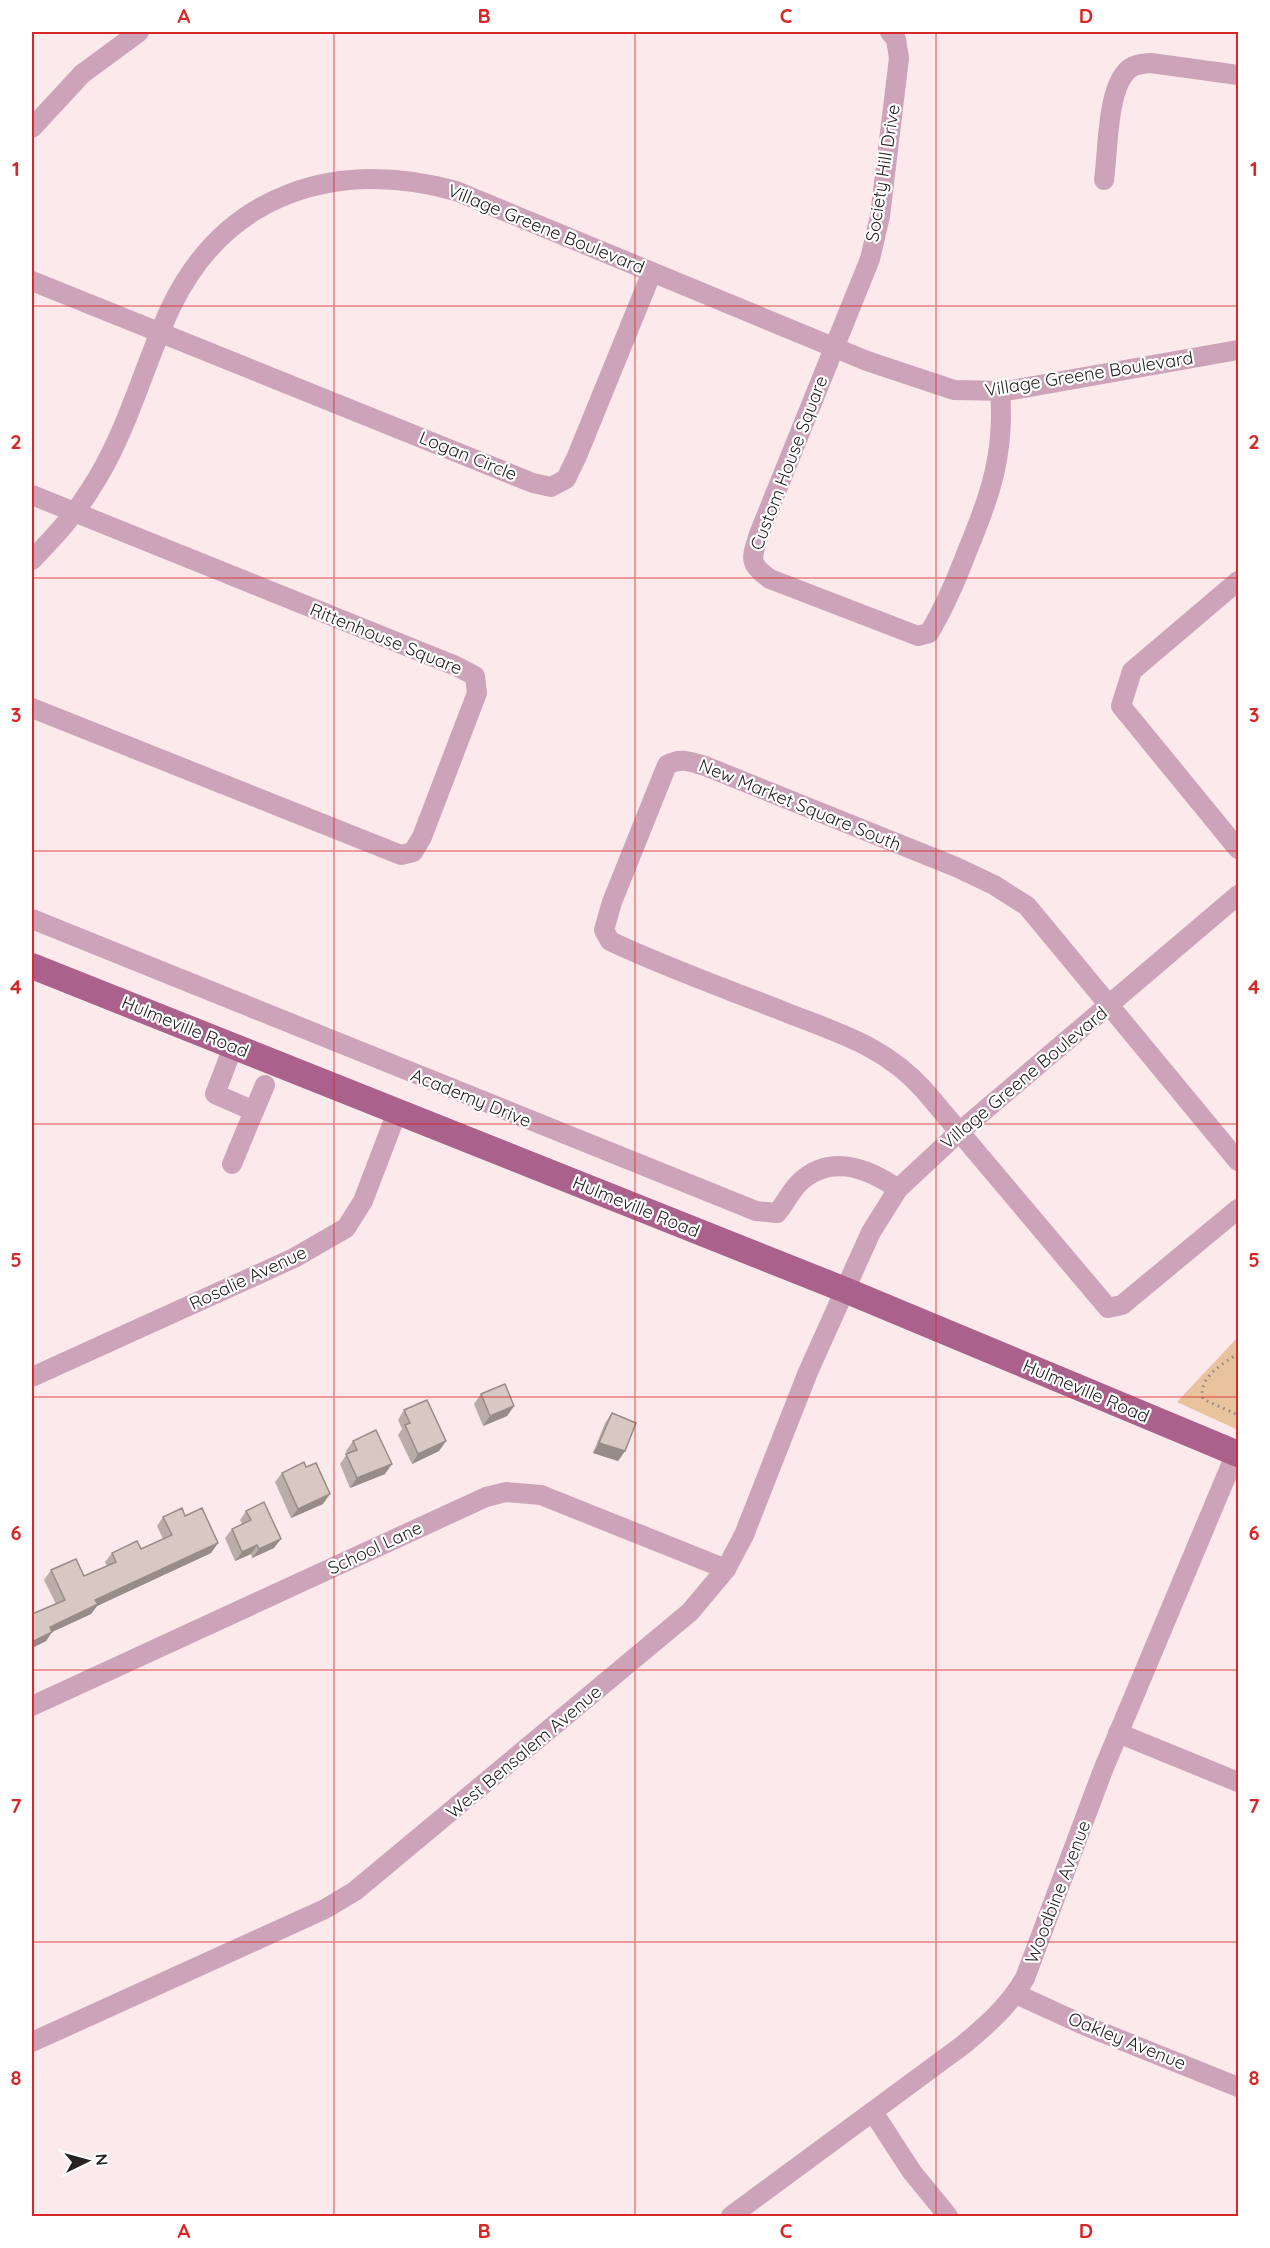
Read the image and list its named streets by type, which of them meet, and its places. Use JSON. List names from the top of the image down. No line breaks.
{"streets":{"main road":["Hulmeville Road"],"street":["Society Hill Drive","Village Greene Boulevard","Logan Circle","Custom House Square","Rittenhouse Square","New Market Square South","Academy Drive","Rosalie Avenue","School Lane","West Bensalem Avenue","Woodbine Avenue","Oakley Avenue"]},"crossings":[["Society Hill Drive","Village Greene Boulevard"],["Society Hill Drive","Custom House Square"],["Village Greene Boulevard","Logan Circle"],["Village Greene Boulevard","Custom House Square"],["Village Greene Boulevard","Rittenhouse Square"],["Village Greene Boulevard","New Market Square South"],["Village Greene Boulevard","Hulmeville Road"],["Village Greene Boulevard","Academy Drive"],["Village Greene Boulevard","West Bensalem Avenue"],["Hulmeville Road","Rosalie Avenue"],["Hulmeville Road","West Bensalem Avenue"],["Hulmeville Road","Woodbine Avenue"],["School Lane","West Bensalem Avenue"],["Woodbine Avenue","Oakley Avenue"]],"north":"right","grid":{"columns":["A","B","C","D"],"rows":["1","2","3","4","5","6","7","8"]}}
